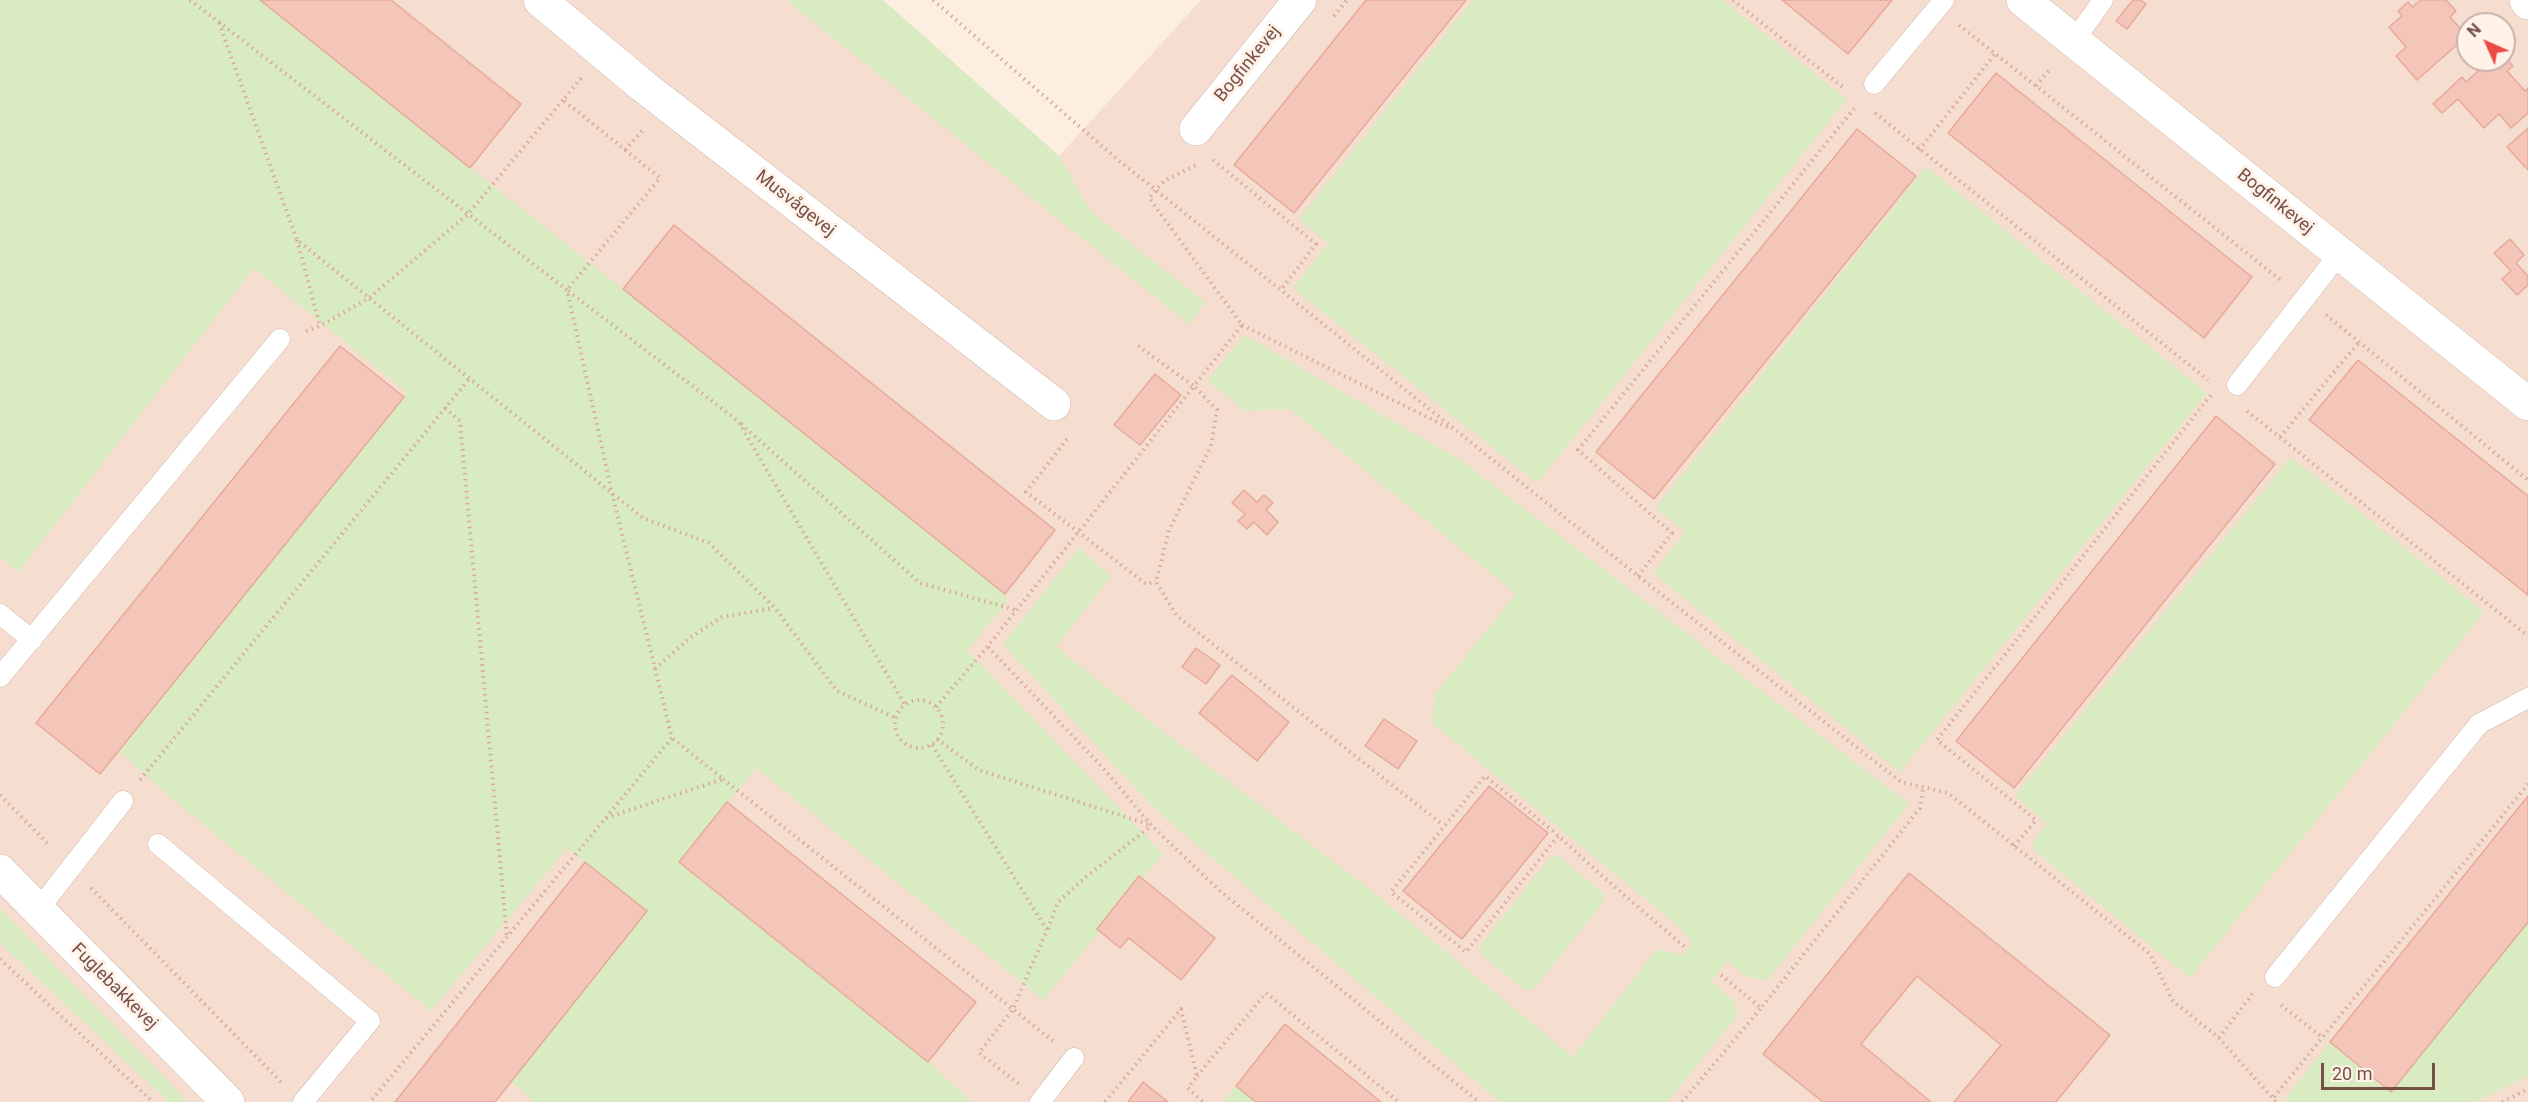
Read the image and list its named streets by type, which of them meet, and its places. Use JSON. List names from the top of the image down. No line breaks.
{"streets":{"street":["Bogfinkevej","Musvågevej","Fuglebakkevej"]},"scale_bar":"20 m","north":"top left"}
